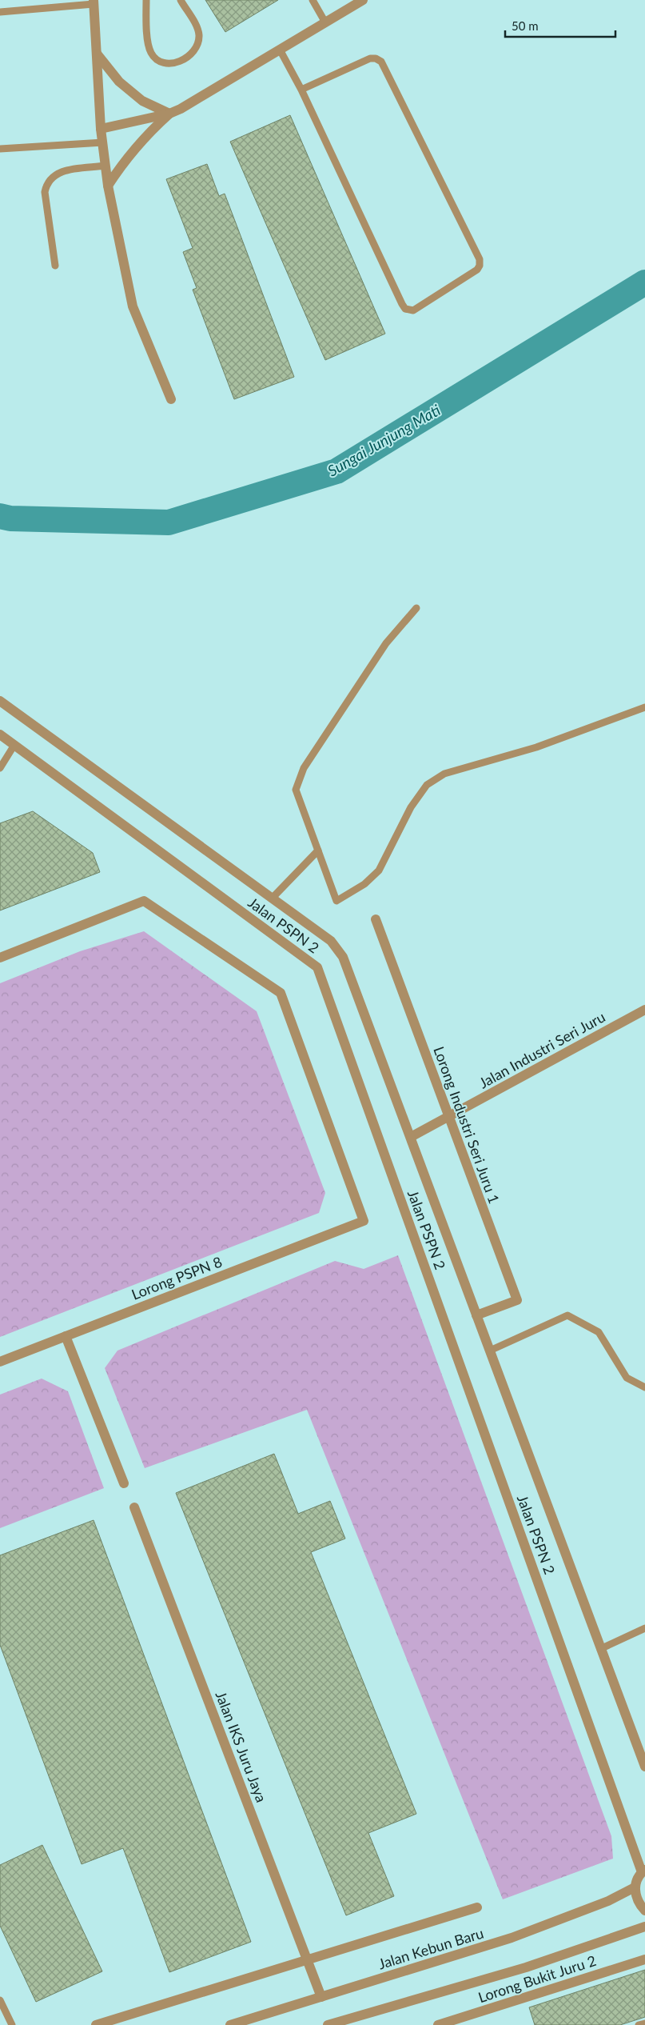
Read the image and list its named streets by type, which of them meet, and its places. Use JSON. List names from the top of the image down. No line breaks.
{"streets":{"street":["Jalan PSPN 2","Jalan Industri Seri Juru","Lorong Industri Seri Juru 1","Lorong PSPN 8","Jalan IKS Juru Jaya","Jalan Kebun Baru","Lorong Bukit Juru 2"]},"crossings":[["Jalan PSPN 2","Jalan Industri Seri Juru"],["Jalan PSPN 2","Lorong Industri Seri Juru 1"],["Jalan Industri Seri Juru","Lorong Industri Seri Juru 1"],["Jalan IKS Juru Jaya","Jalan Kebun Baru"]],"water":["Sungai Junjung Mati"],"scale_bar":"50 m"}
